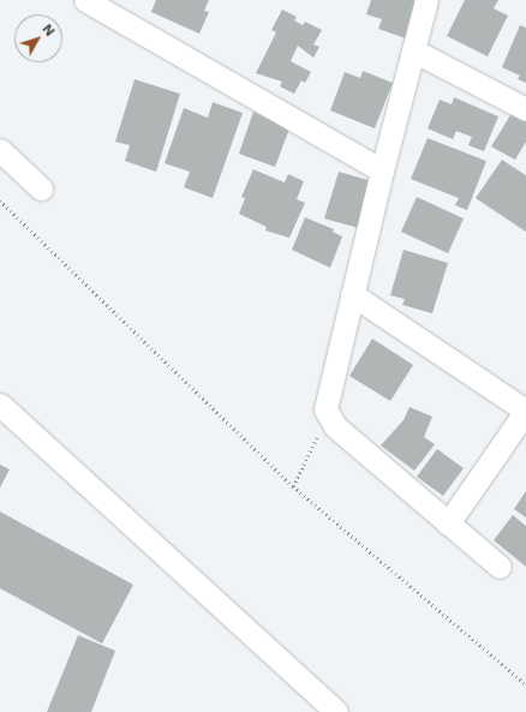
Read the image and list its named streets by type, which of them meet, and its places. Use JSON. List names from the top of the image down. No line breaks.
{"north":"top right"}
